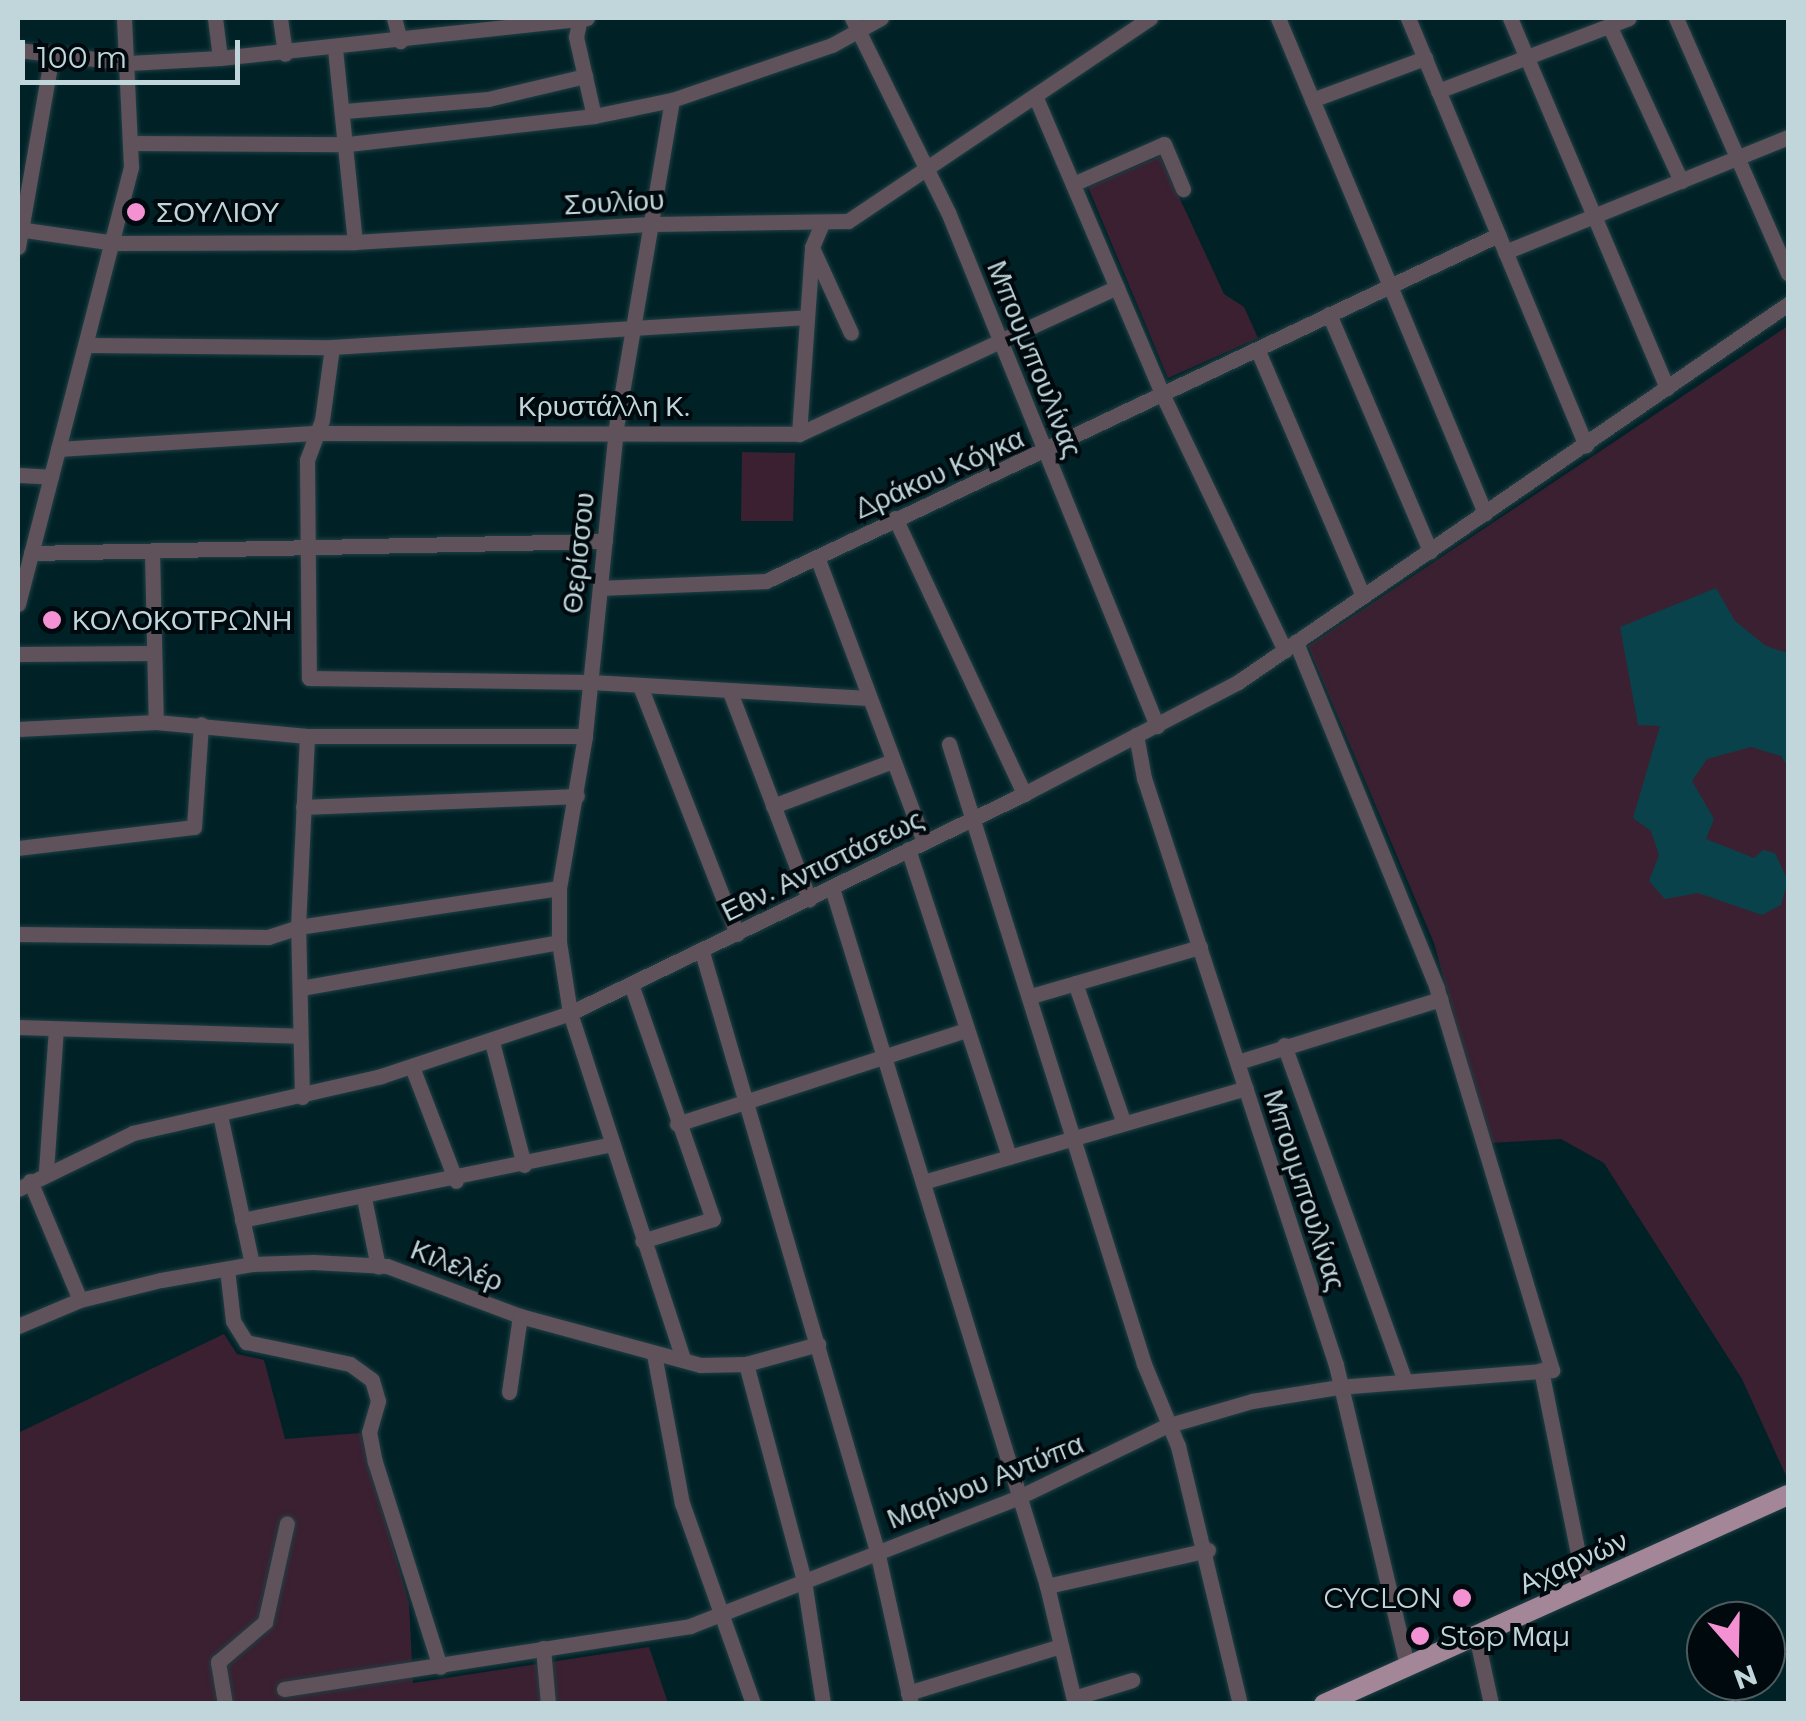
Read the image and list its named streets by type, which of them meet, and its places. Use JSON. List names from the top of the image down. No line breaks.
{"streets":{"main road":["Αχαρνών"],"street":["Σουλίου","Μπουμπουλίνας","Κρυστάλλη Κ.","Δράκου Κόγκα","Θερίσσου","Εθν. Αντιστάσεως","Κιλελέρ","Μαρίνου Αντύπα"]},"crossings":[["Σουλίου","Μπουμπουλίνας"],["Σουλίου","Θερίσσου"],["Μπουμπουλίνας","Κρυστάλλη Κ."],["Μπουμπουλίνας","Δράκου Κόγκα"],["Μπουμπουλίνας","Εθν. Αντιστάσεως"],["Μπουμπουλίνας","Μαρίνου Αντύπα"],["Μπουμπουλίνας","Αχαρνών"],["Κρυστάλλη Κ.","Θερίσσου"],["Δράκου Κόγκα","Θερίσσου"],["Θερίσσου","Εθν. Αντιστάσεως"],["Θερίσσου","Κιλελέρ"]],"places":["ΣΟΥΛΙΟΥ","ΚΟΛΟΚΟΤΡΩΝΗ","CYCLON","Stop Μαμ"],"scale_bar":"100 m","north":"bottom"}
